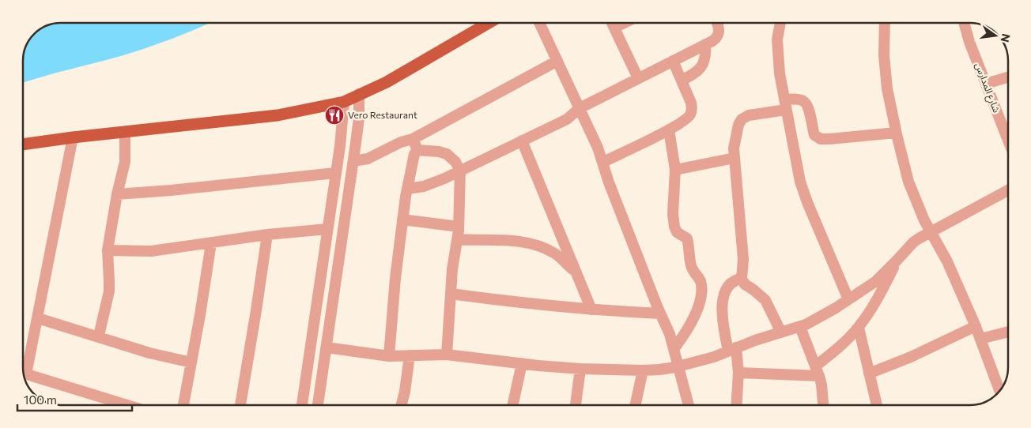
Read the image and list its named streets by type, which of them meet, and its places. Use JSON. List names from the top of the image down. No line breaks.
{"streets":{"street":["شارع المدارس"]},"places":{"restaurant":["Vero Restaurant"]},"scale_bar":"100 m","north":"right"}
